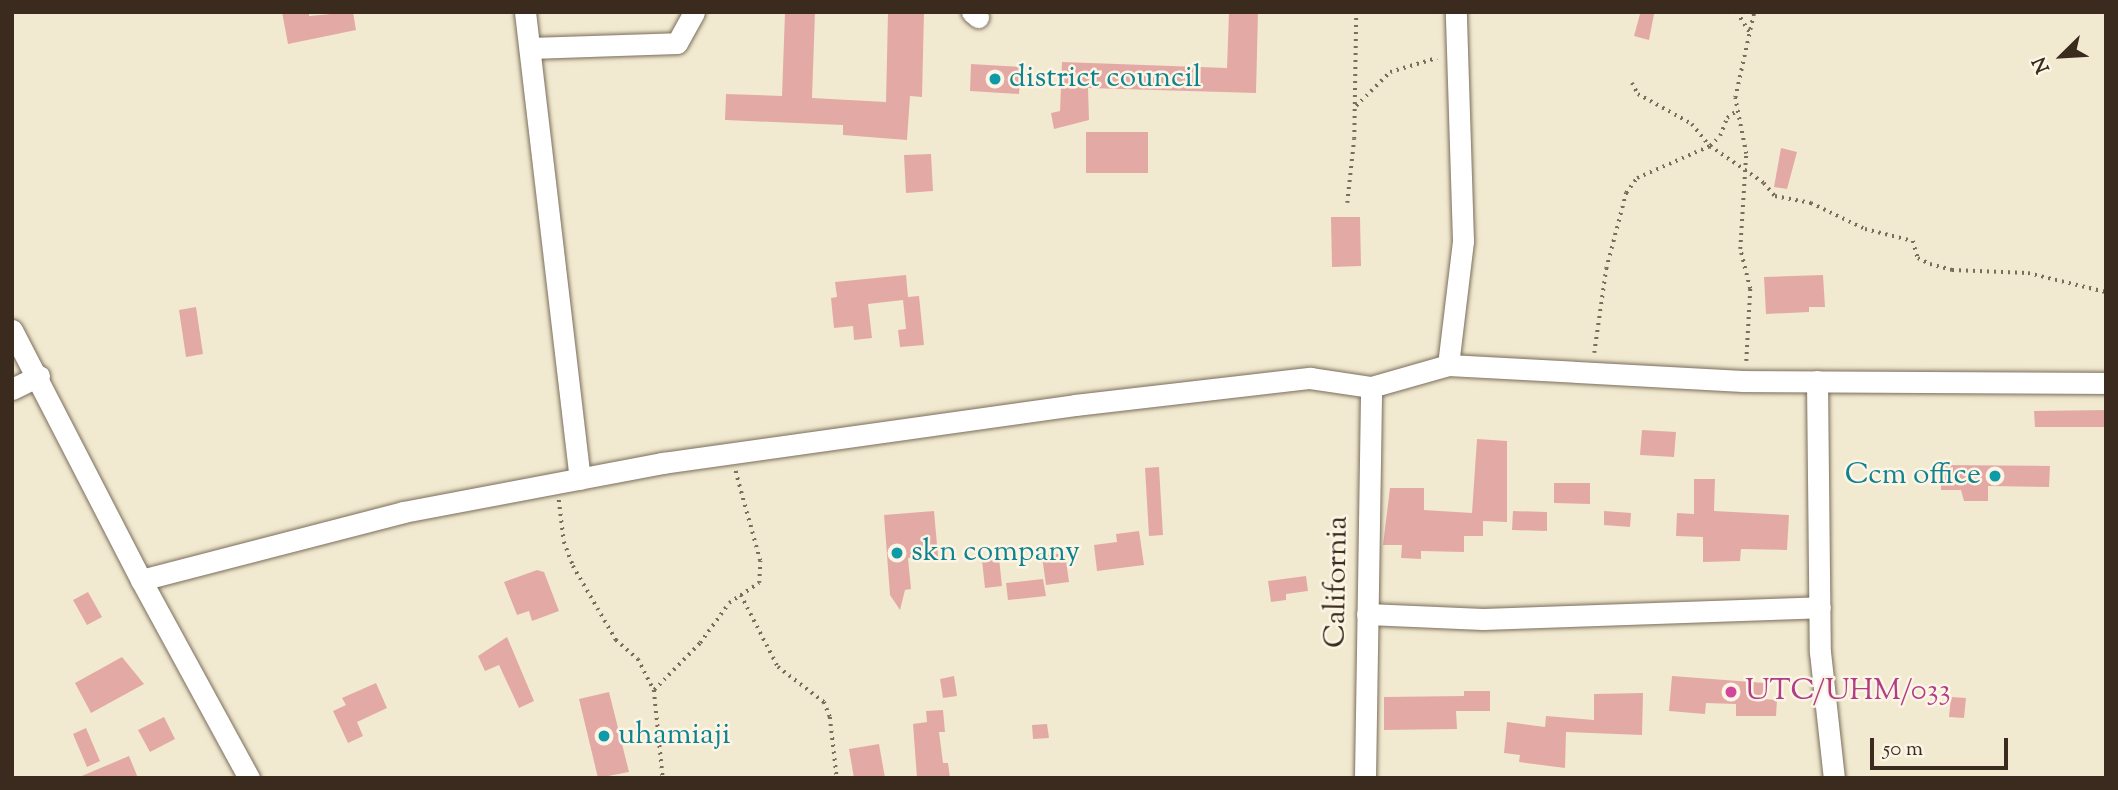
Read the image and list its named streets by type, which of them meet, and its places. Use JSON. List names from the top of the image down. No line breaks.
{"streets":{"street":["California"]},"places":["district council","Ccm office","skn company","UTC/UHM/033","uhamiaji"],"scale_bar":"50 m","north":"bottom left"}
